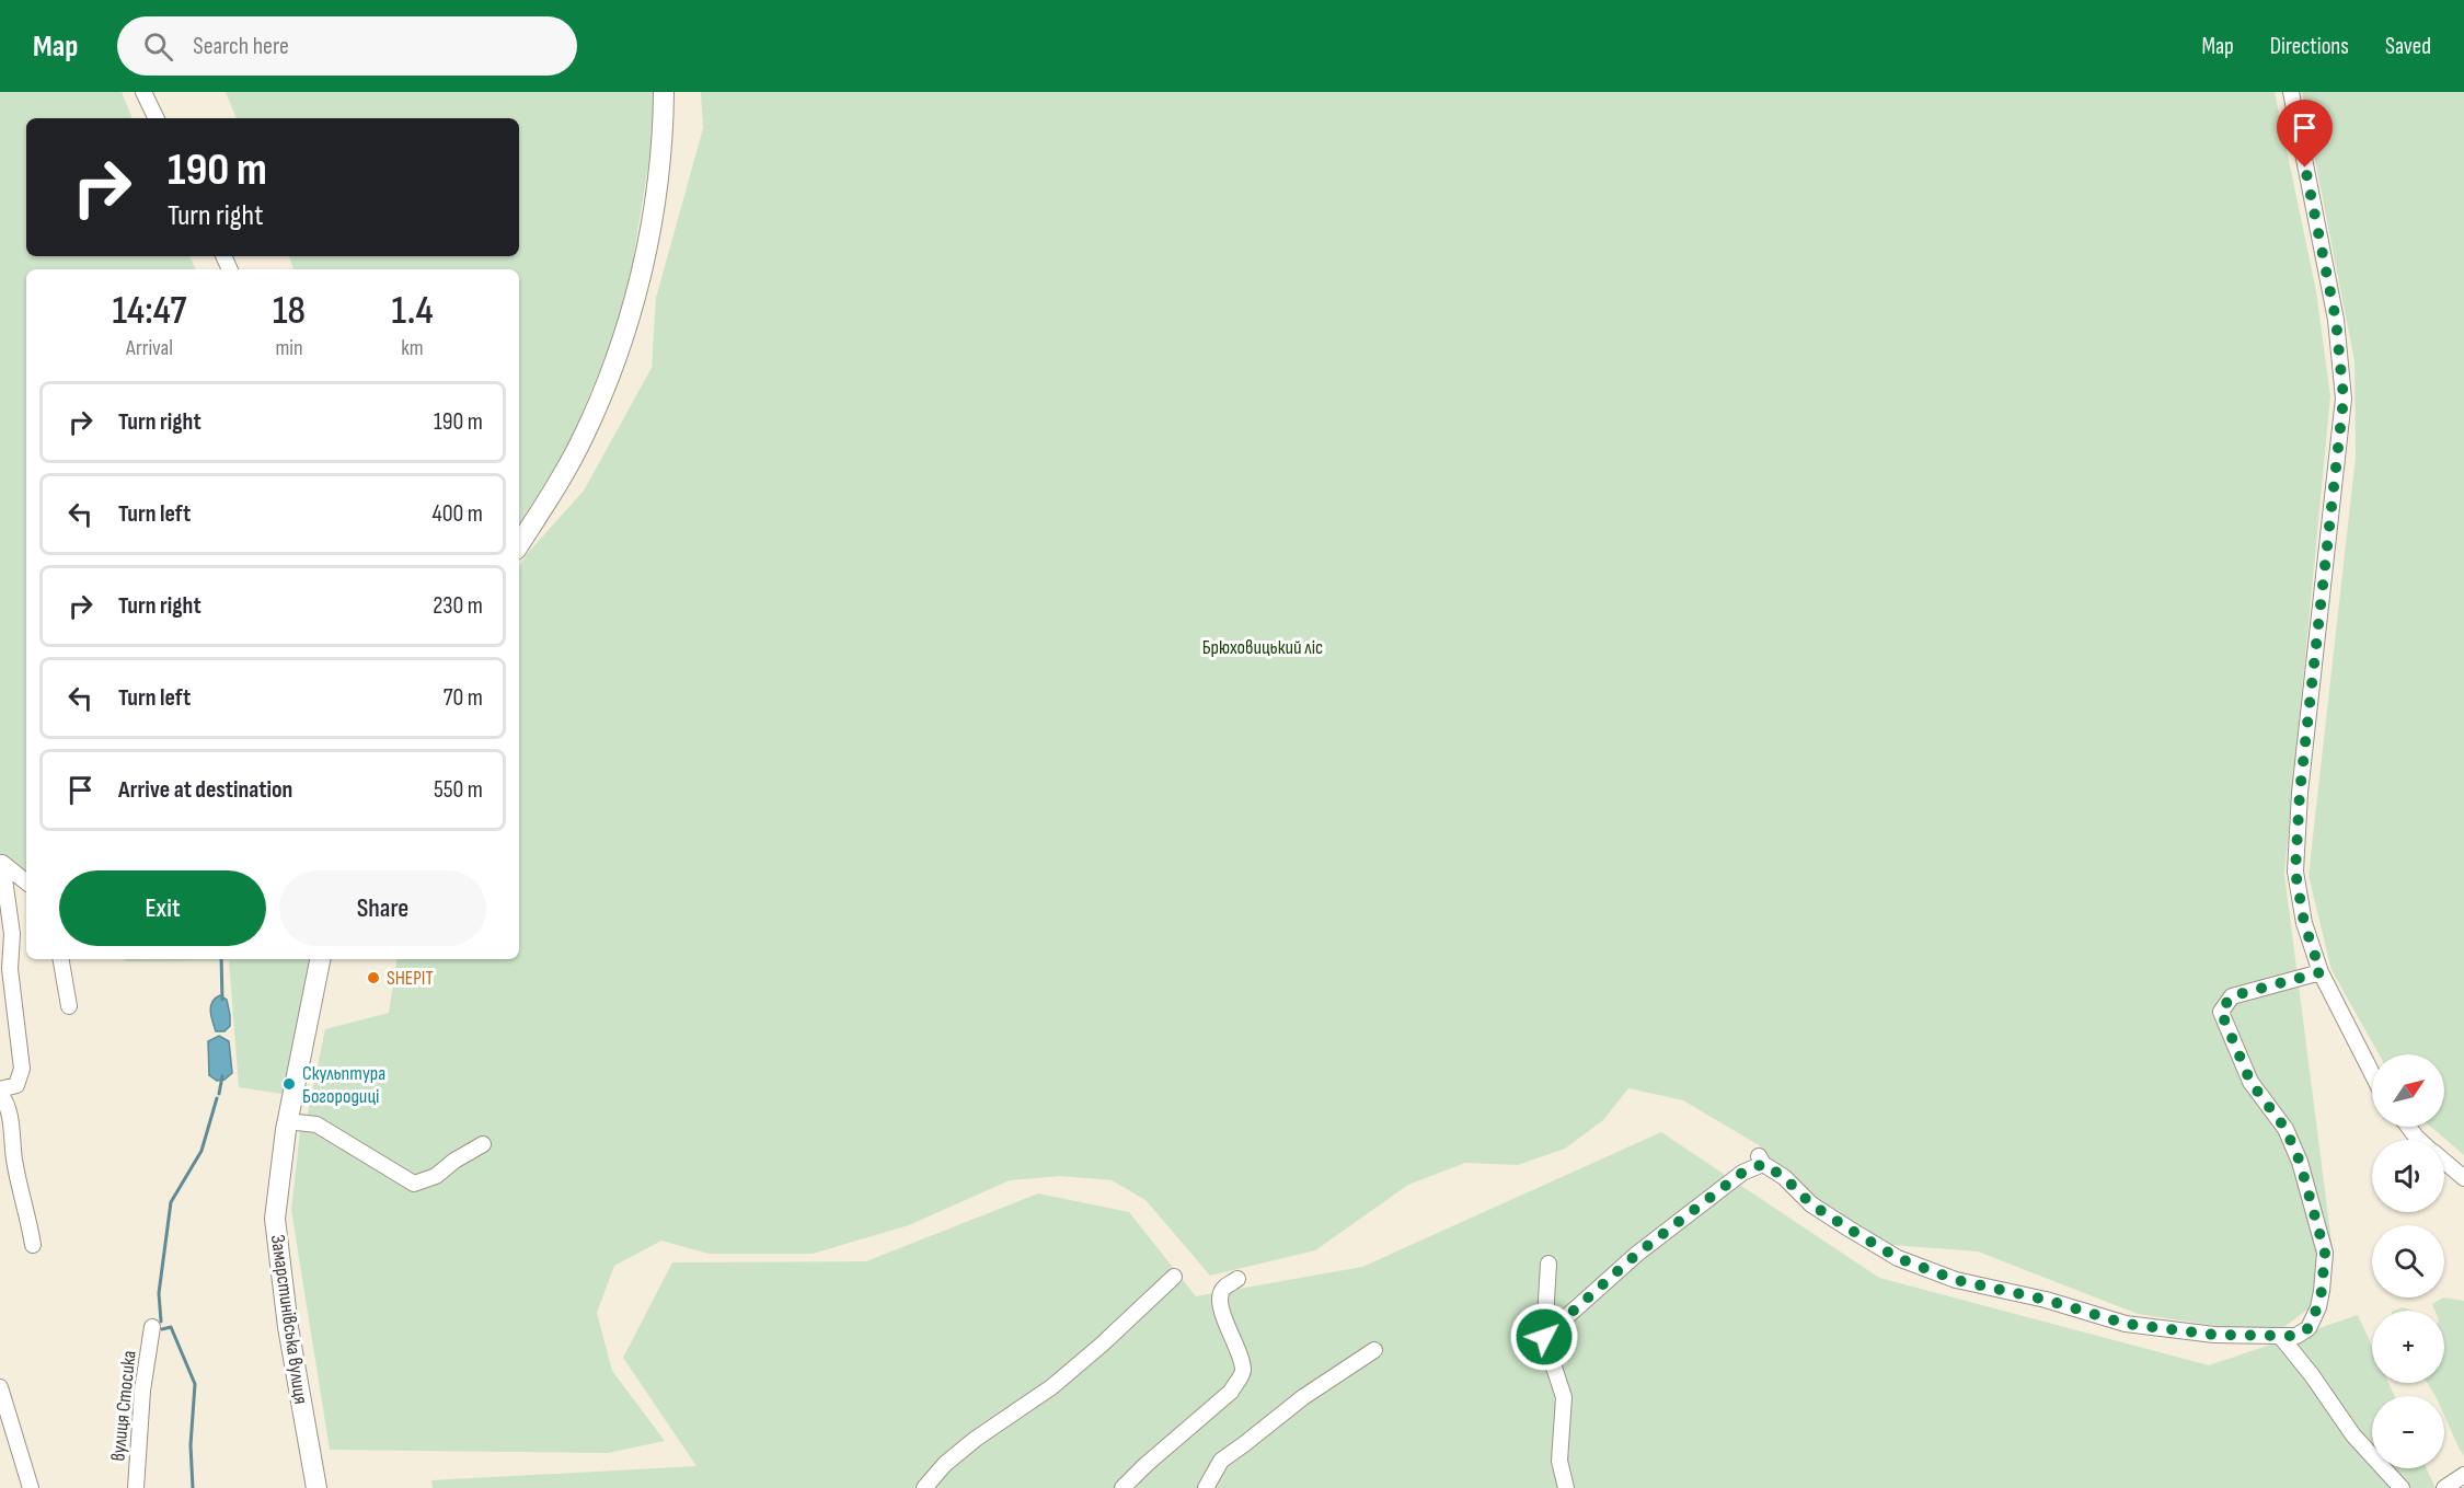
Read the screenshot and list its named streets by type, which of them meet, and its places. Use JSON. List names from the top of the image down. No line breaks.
{"streets":{"main road":["Замарстинівська вулиця"],"street":["вулиця Стосика"]},"parks":["Брюховицький ліс"],"places":["SHEPIT","Скульптура Богородиці"],"north":"top right","page":{"header":"Map","search":"Search here","nav":["Map","Directions","Saved"],"turn":["190 m","Turn right"],"eta":["14:47","Arrival","18","min","1.4","km"],"list":[{"name":"Turn right","value":"190 m"},{"name":"Turn left","value":"400 m"},{"name":"Turn right","value":"230 m"},{"name":"Turn left","value":"70 m"},{"name":"Arrive at destination","value":"550 m"}],"buttons":["Exit","Share"],"map_buttons":["+","−"]}}
